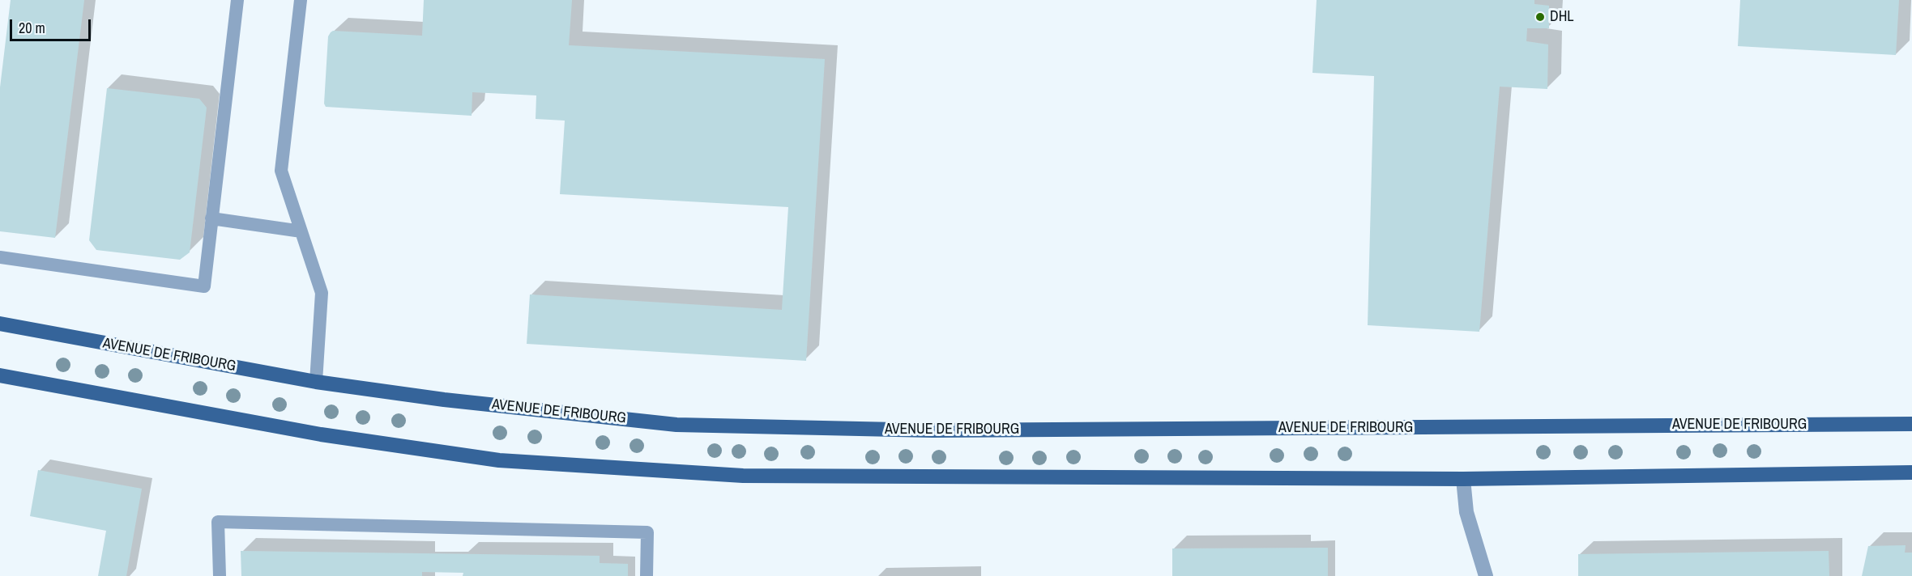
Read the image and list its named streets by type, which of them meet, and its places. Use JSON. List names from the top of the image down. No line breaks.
{"streets":{"main road":["AVENUE DE FRIBOURG"]},"places":["DHL"],"scale_bar":"20 m"}
